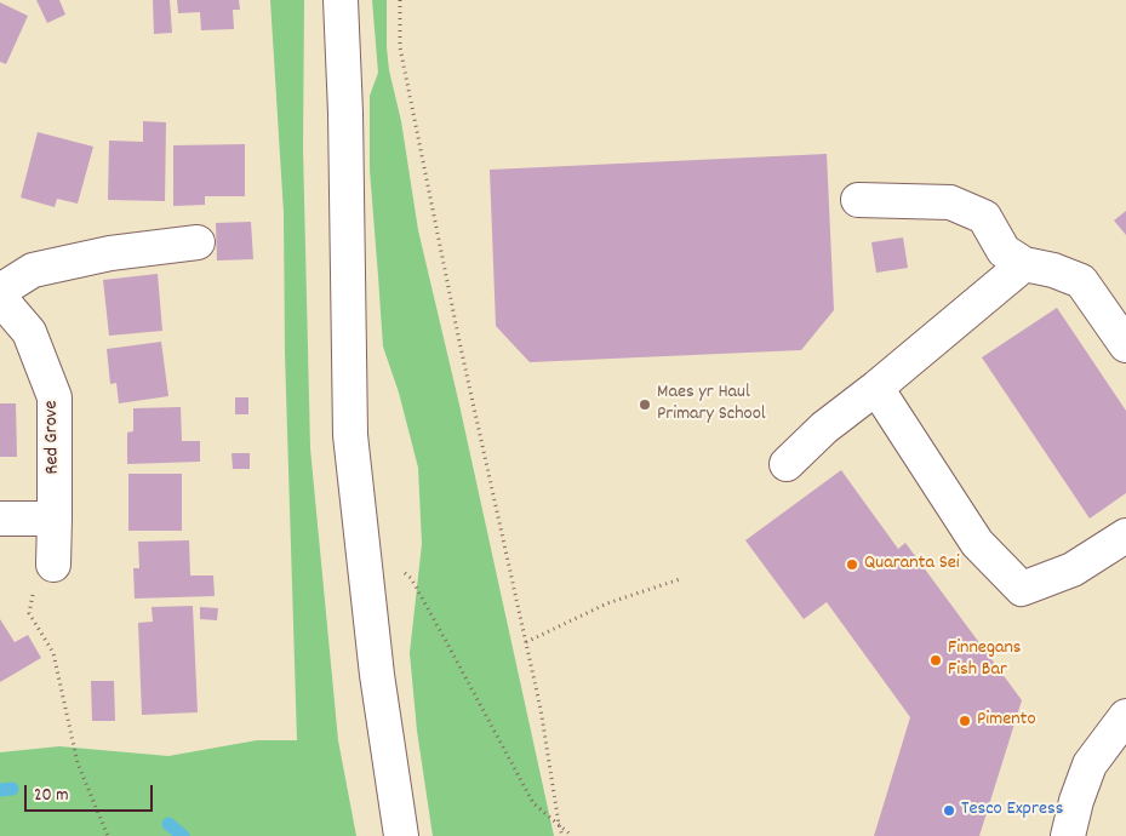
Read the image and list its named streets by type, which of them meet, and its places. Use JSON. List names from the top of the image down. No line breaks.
{"streets":{"street":["Red Grove"]},"places":["Maes yr Haul Primary School","Quaranta Sei","Finnegans Fish Bar","Pimento","Tesco Express"],"scale_bar":"20 m"}
